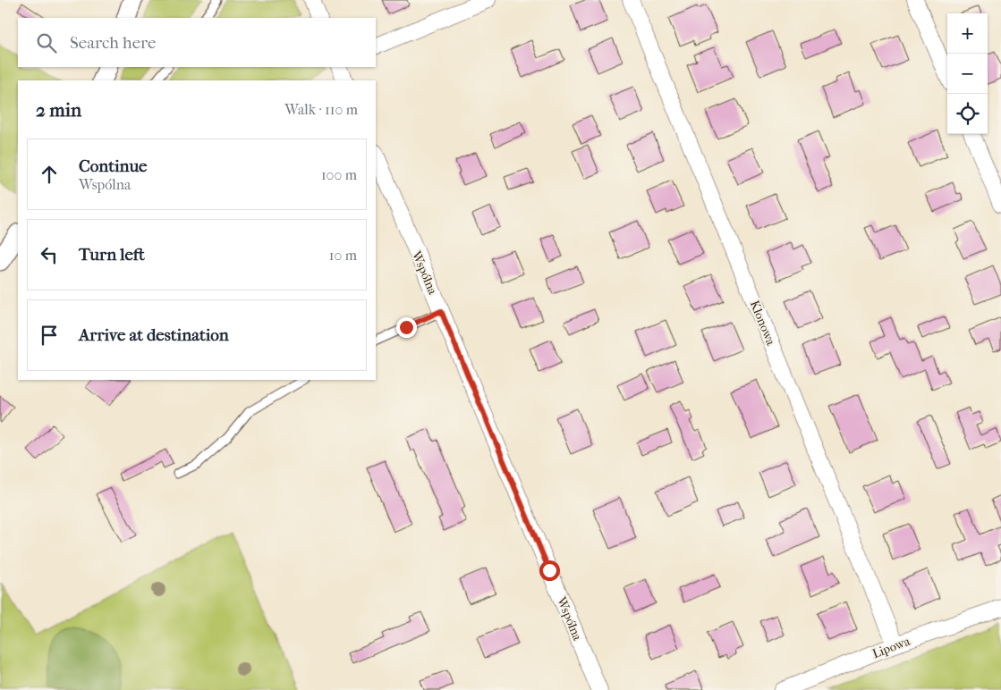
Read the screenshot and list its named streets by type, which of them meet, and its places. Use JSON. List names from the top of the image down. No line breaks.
{"streets":{"street":["Wspólna","Klonowa","Lipowa"]},"crossings":[["Klonowa","Lipowa"]],"page":{"map_buttons":["+","−"],"search":"Search here","heading":["2 min","Walk · 110 m"],"list":[["Continue","Wspólna","100 m"],["Turn left","10 m"],"Arrive at destination"]}}
